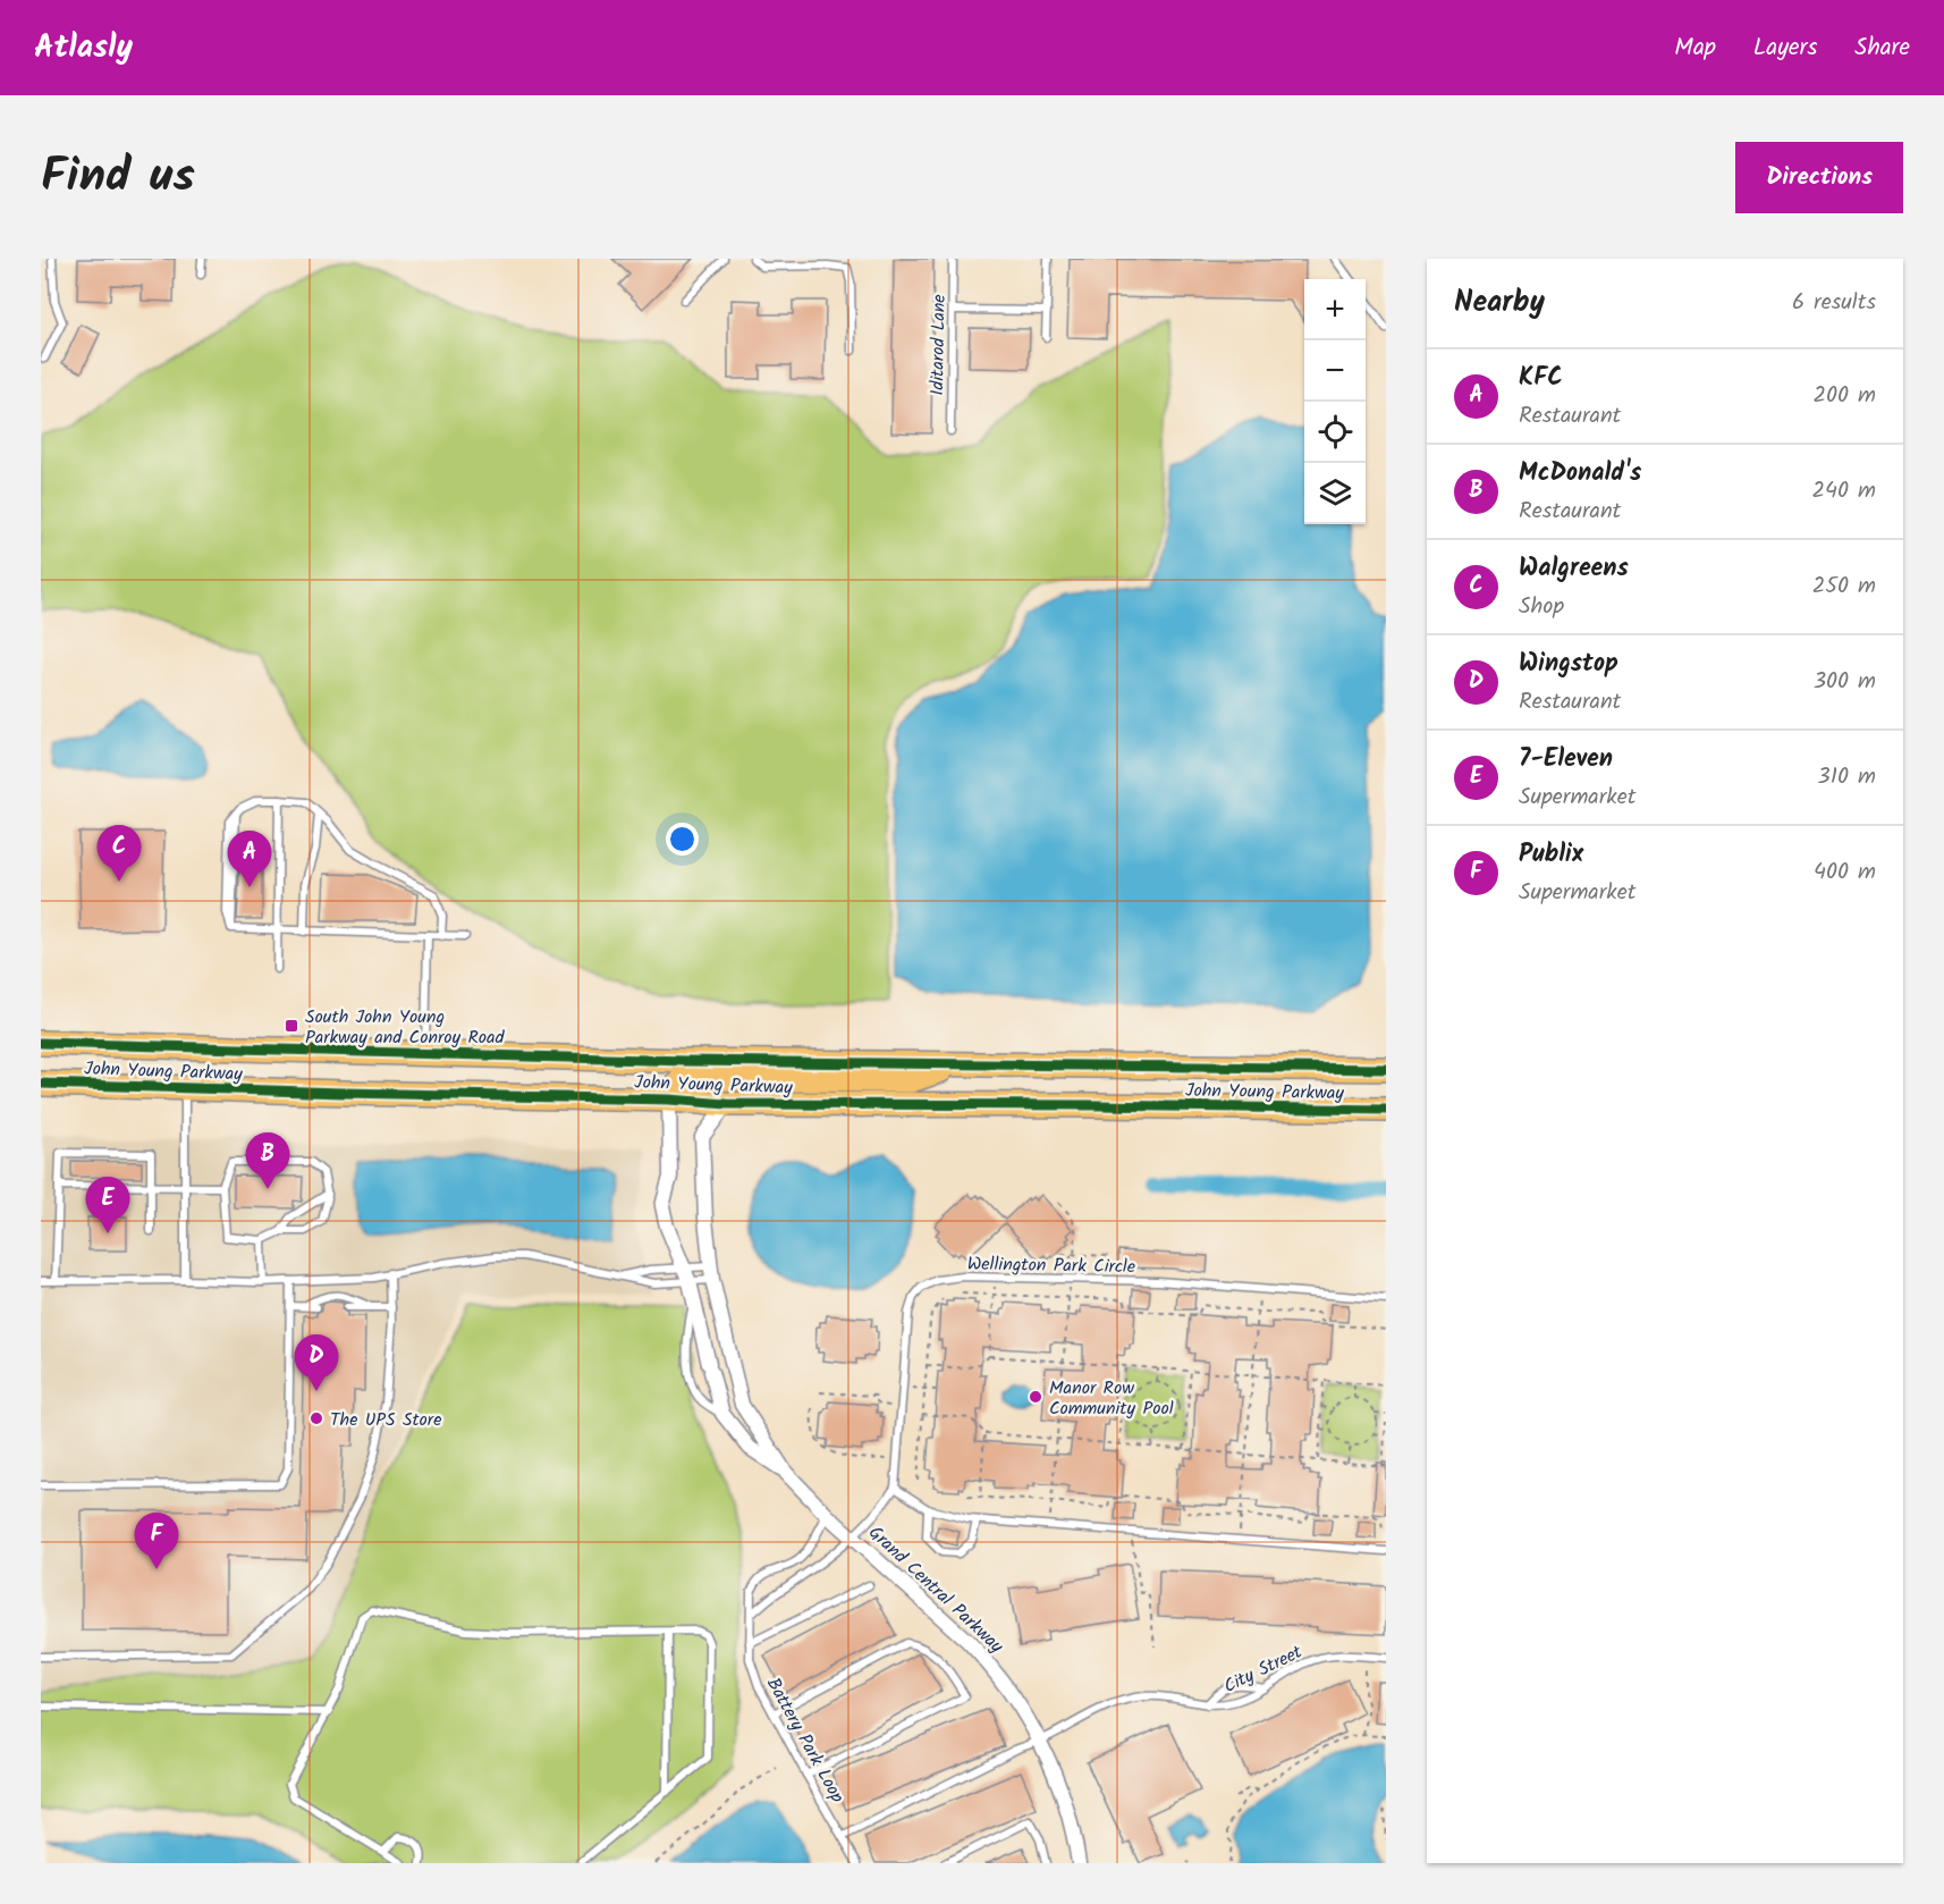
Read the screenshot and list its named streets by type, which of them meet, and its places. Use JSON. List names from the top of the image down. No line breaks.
{"streets":{"highway":["John Young Parkway"],"street":["Grand Central Parkway"],"lane":["Iditarod Lane","Wellington Park Circle","City Street","Battery Park Loop"]},"crossings":[["John Young Parkway","Grand Central Parkway"],["Grand Central Parkway","City Street"],["Grand Central Parkway","Battery Park Loop"]],"places":{"transit":["South John Young Parkway and Conroy Road"],"other":["Manor Row Community Pool","The UPS Store"]},"page":{"header":"Atlasly","nav":["Map","Layers","Share"],"title":"Find us","buttons":"Directions","heading":["Nearby","6 results"],"map_buttons":["+","−"],"list":[{"mark":"A","name":"KFC","note":"Restaurant","value":"200 m"},{"mark":"B","name":"McDonald's","note":"Restaurant","value":"240 m"},{"mark":"C","name":"Walgreens","note":"Shop","value":"250 m"},{"mark":"D","name":"Wingstop","note":"Restaurant","value":"300 m"},{"mark":"E","name":"7-Eleven","note":"Supermarket","value":"310 m"},{"mark":"F","name":"Publix","note":"Supermarket","value":"400 m"}],"pins":["C","A","B","E","D","F"]}}
